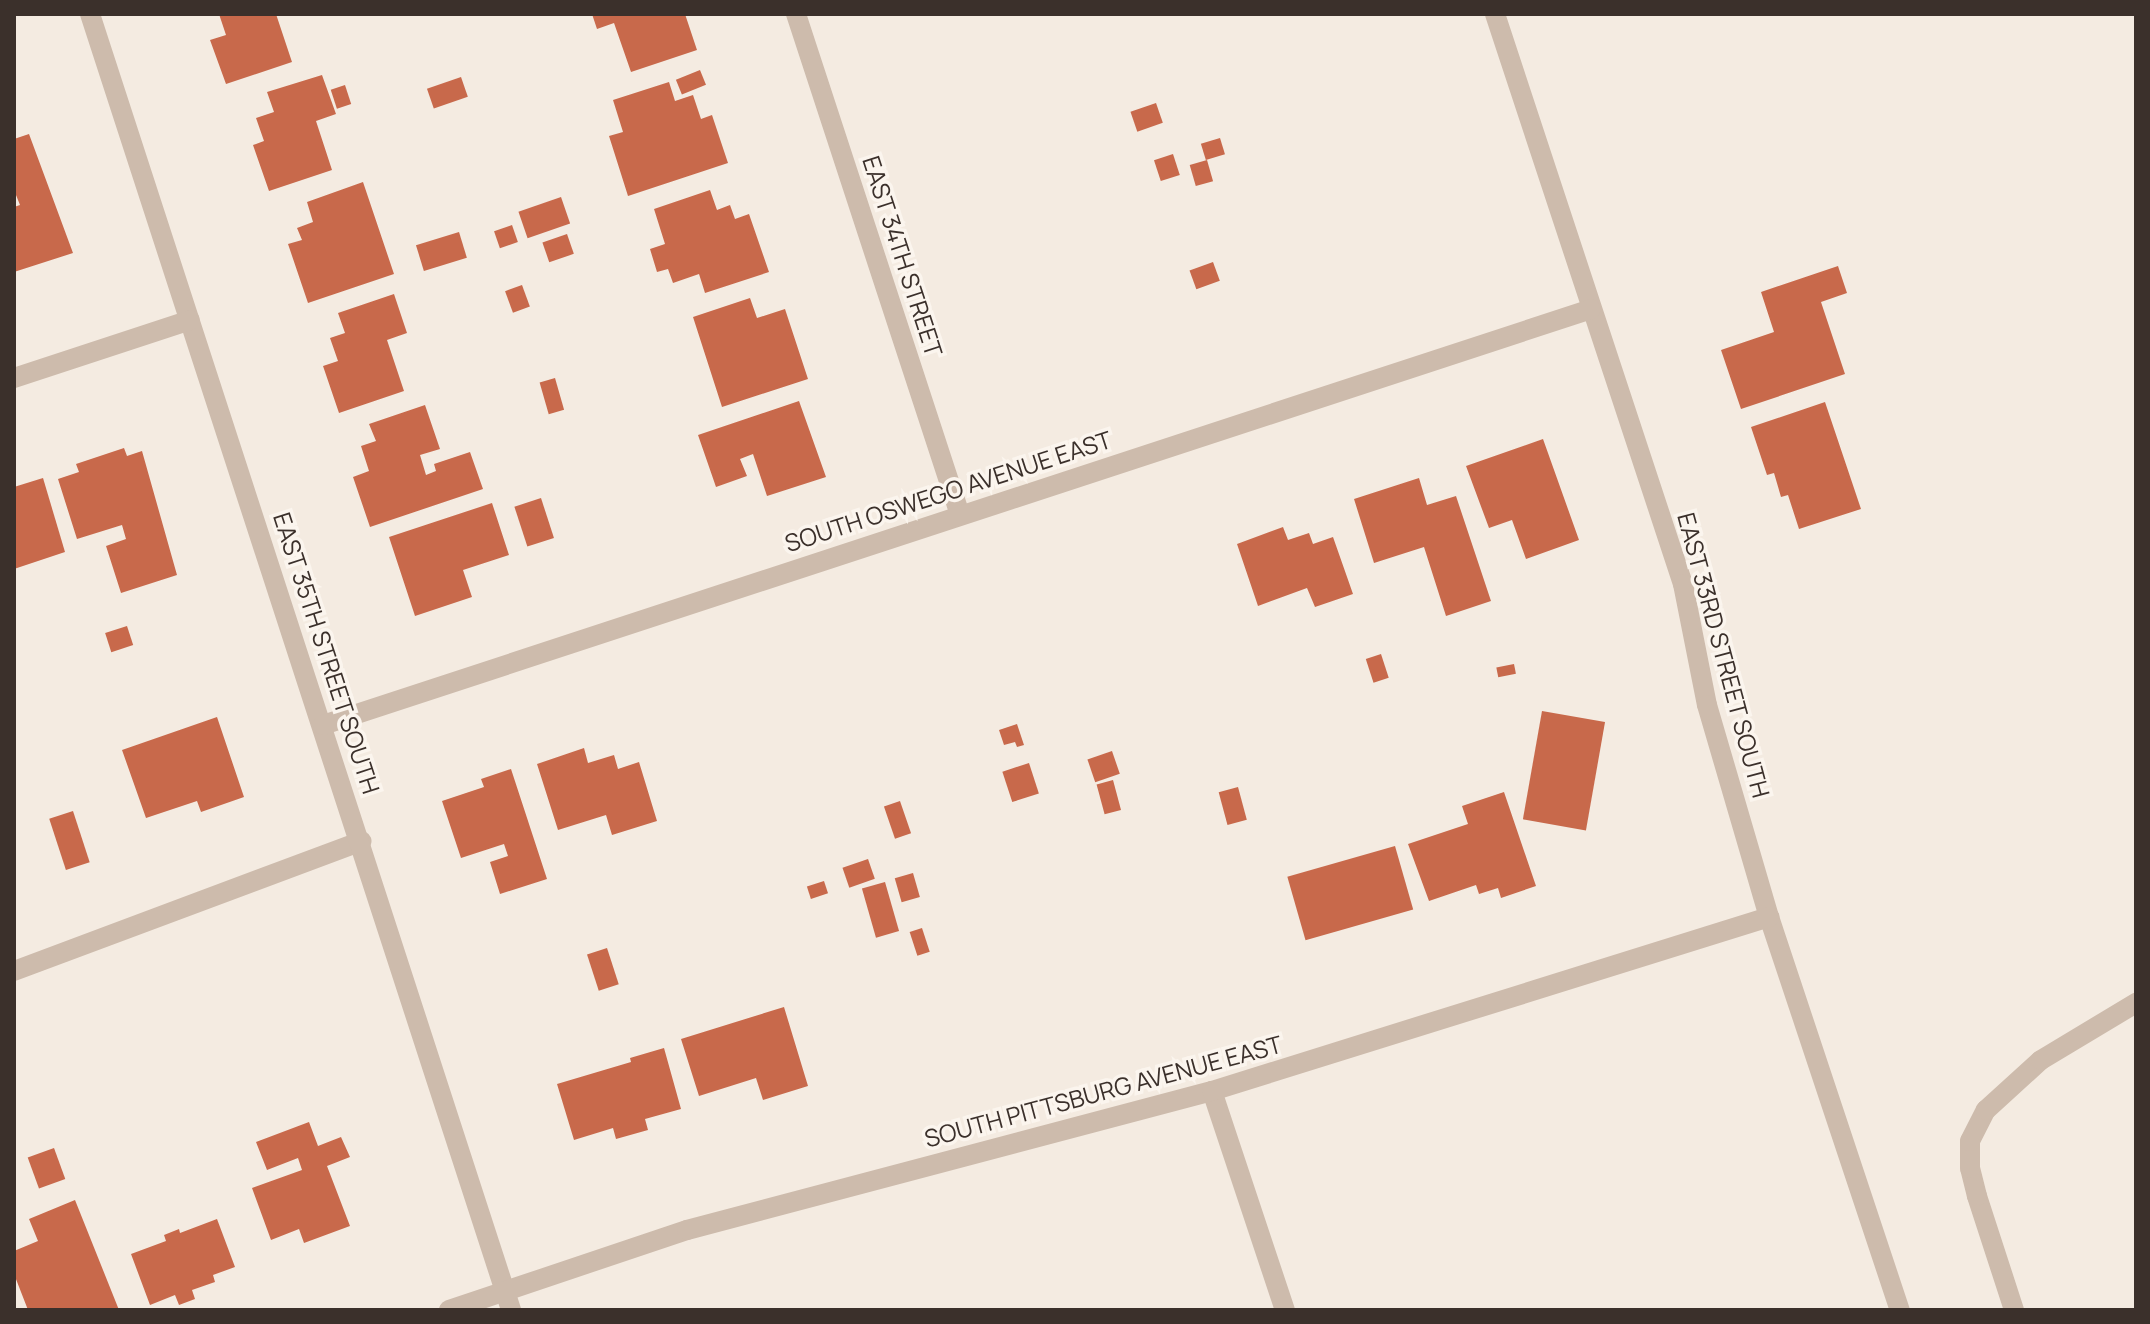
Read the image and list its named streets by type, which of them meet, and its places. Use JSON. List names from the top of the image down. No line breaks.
{"streets":{"street":["EAST 34TH STREET","SOUTH OSWEGO AVENUE EAST","EAST 35TH STREET SOUTH","EAST 33RD STREET SOUTH","SOUTH PITTSBURG AVENUE EAST"]},"crossings":[["EAST 34TH STREET","SOUTH OSWEGO AVENUE EAST"],["SOUTH OSWEGO AVENUE EAST","EAST 35TH STREET SOUTH"],["SOUTH OSWEGO AVENUE EAST","EAST 33RD STREET SOUTH"],["EAST 35TH STREET SOUTH","SOUTH PITTSBURG AVENUE EAST"],["EAST 33RD STREET SOUTH","SOUTH PITTSBURG AVENUE EAST"]]}
